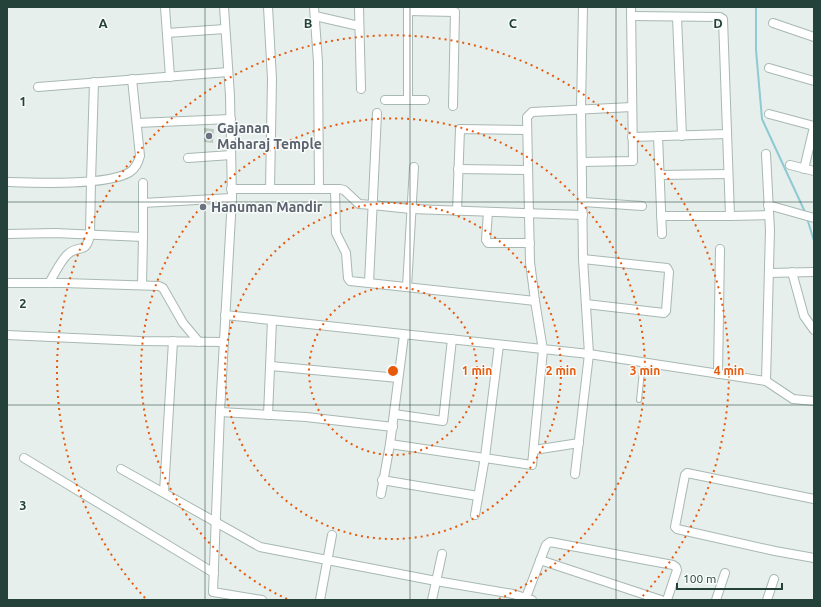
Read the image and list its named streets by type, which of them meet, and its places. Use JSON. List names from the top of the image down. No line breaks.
{"places":["Gajanan Maharaj Temple","Hanuman Mandir"],"scale_bar":"100 m","grid":{"columns":["A","B","C","D"],"rows":["1","2","3"]},"rings":["1 min","2 min","3 min","4 min"]}
